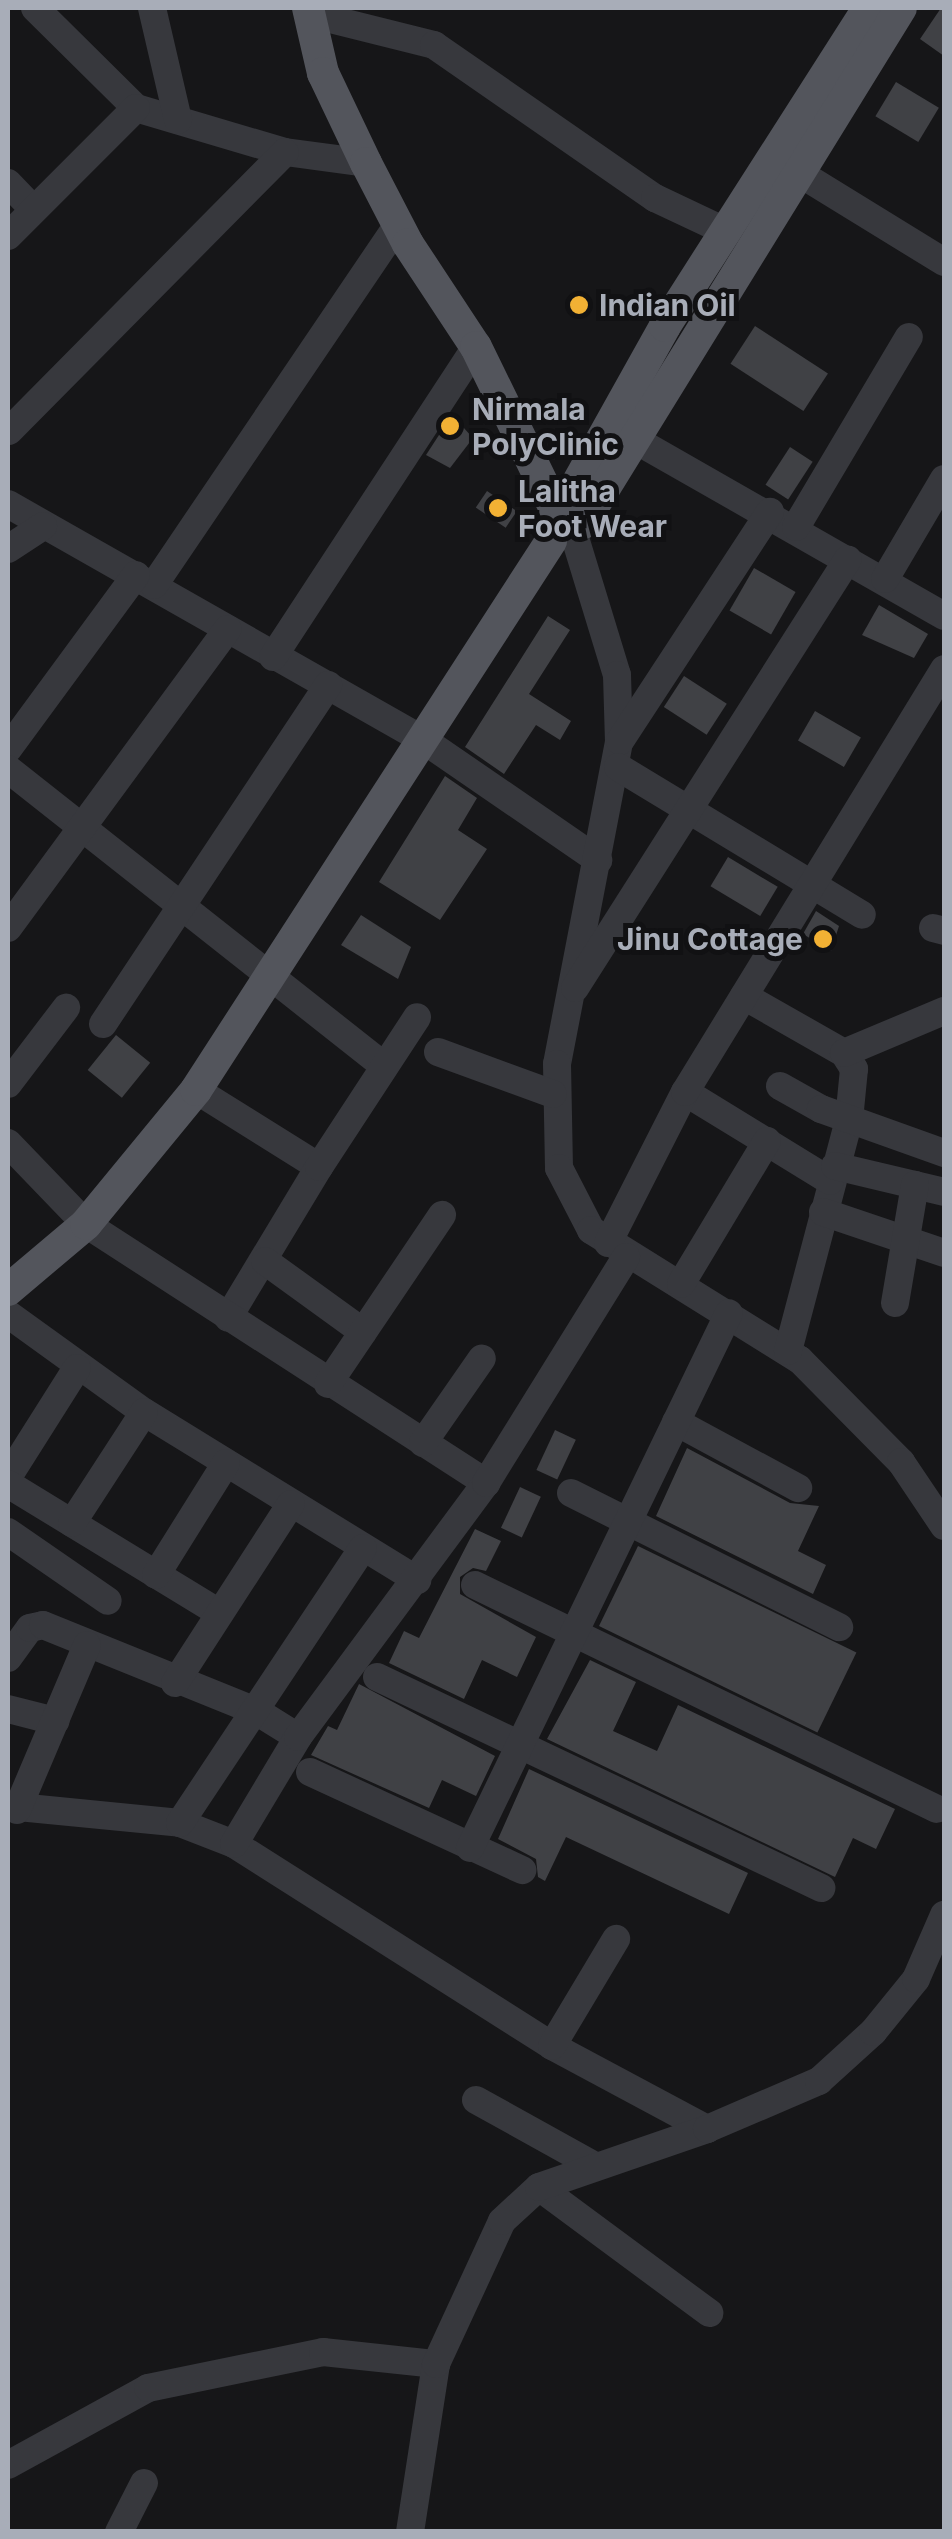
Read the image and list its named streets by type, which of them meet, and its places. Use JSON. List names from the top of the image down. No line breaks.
{"places":["Indian Oil","Nirmala PolyClinic","Lalitha Foot Wear","Jinu Cottage"]}
